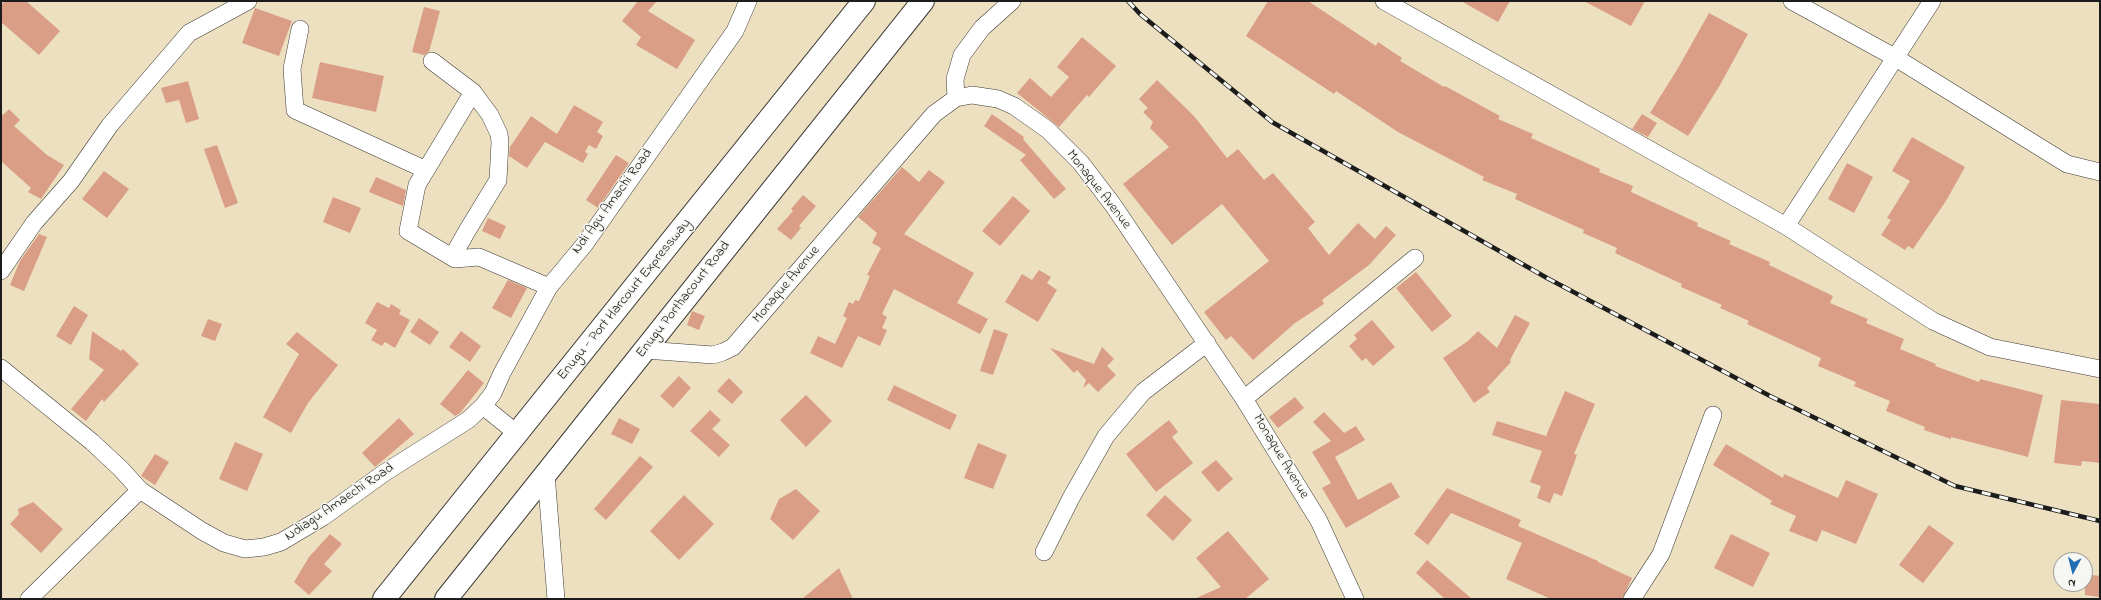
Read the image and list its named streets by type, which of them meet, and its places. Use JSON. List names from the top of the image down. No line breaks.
{"streets":{"highway":["Enugu - Port Harcourt Expressway","Enugu Porthacourt Road"],"street":["Monaque Avenue","Ndi Agu Amachi Road","Ndiagu Amaechi Road"]},"crossings":[["Monaque Avenue","Enugu Porthacourt Road"],["Ndi Agu Amachi Road","Ndiagu Amaechi Road"]],"north":"bottom"}
